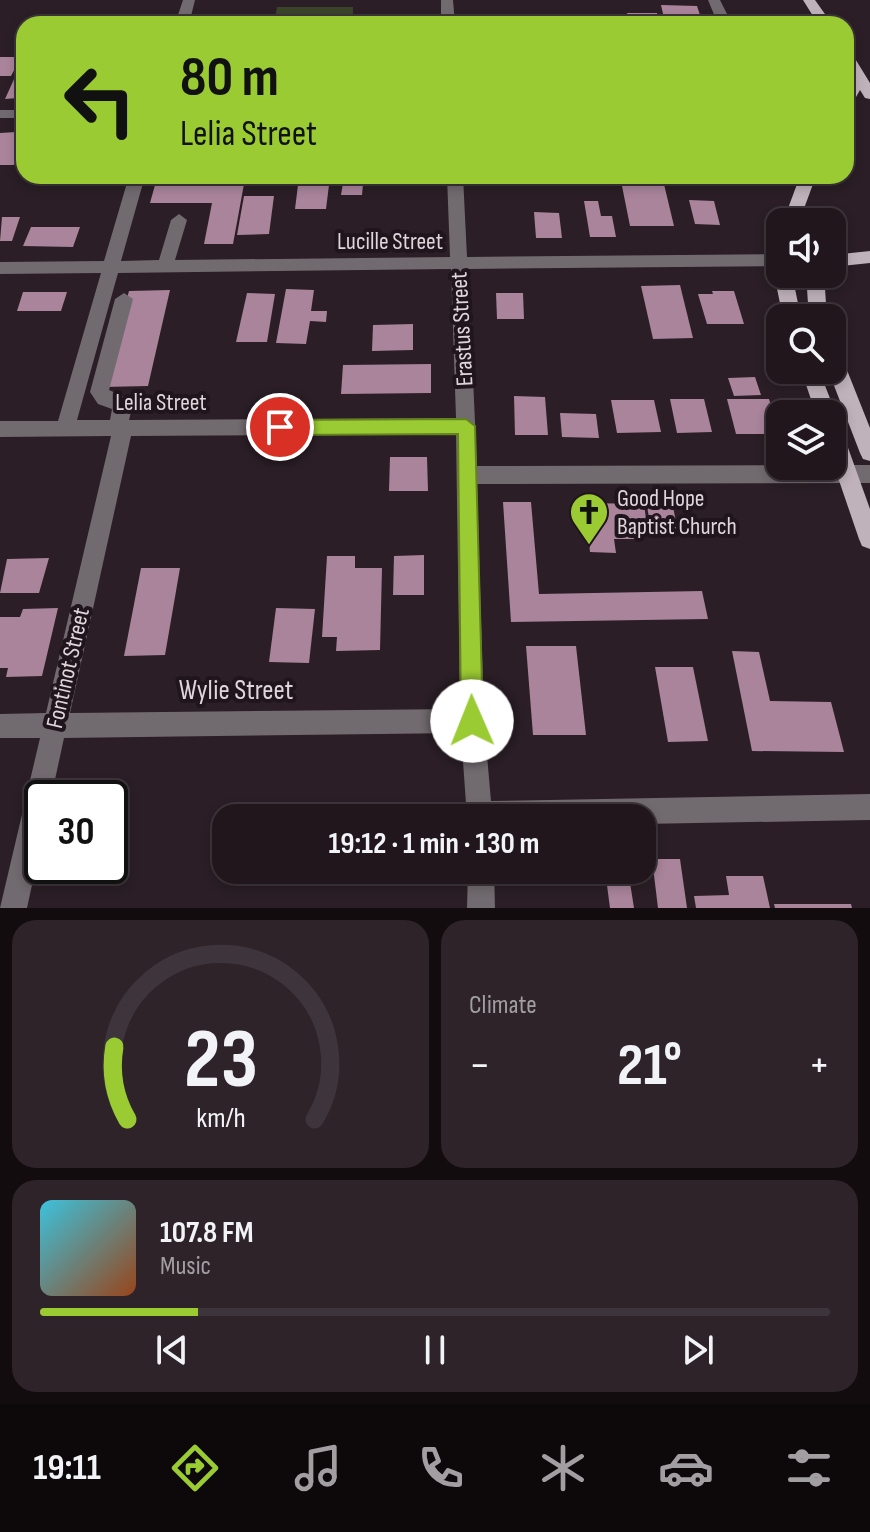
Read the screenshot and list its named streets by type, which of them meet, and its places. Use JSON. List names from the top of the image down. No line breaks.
{"streets":{"street":["Lucille Street","Erastus Street","Lelia Street","Fontinot Street","Wylie Street"]},"crossings":[["Lucille Street","Erastus Street"],["Erastus Street","Lelia Street"],["Erastus Street","Wylie Street"],["Lelia Street","Fontinot Street"],["Fontinot Street","Wylie Street"]],"places":{"church":["Good Hope Baptist Church"]},"page":{"turn":["80 m","Lelia Street"],"limit":"30","trip":"19:12 · 1 min · 130 m","tile":"Climate","heat":["−","21°","+"],"song":["107.8 FM","Music"],"tabs":"19:11","gauge":["23","km/h"]}}
